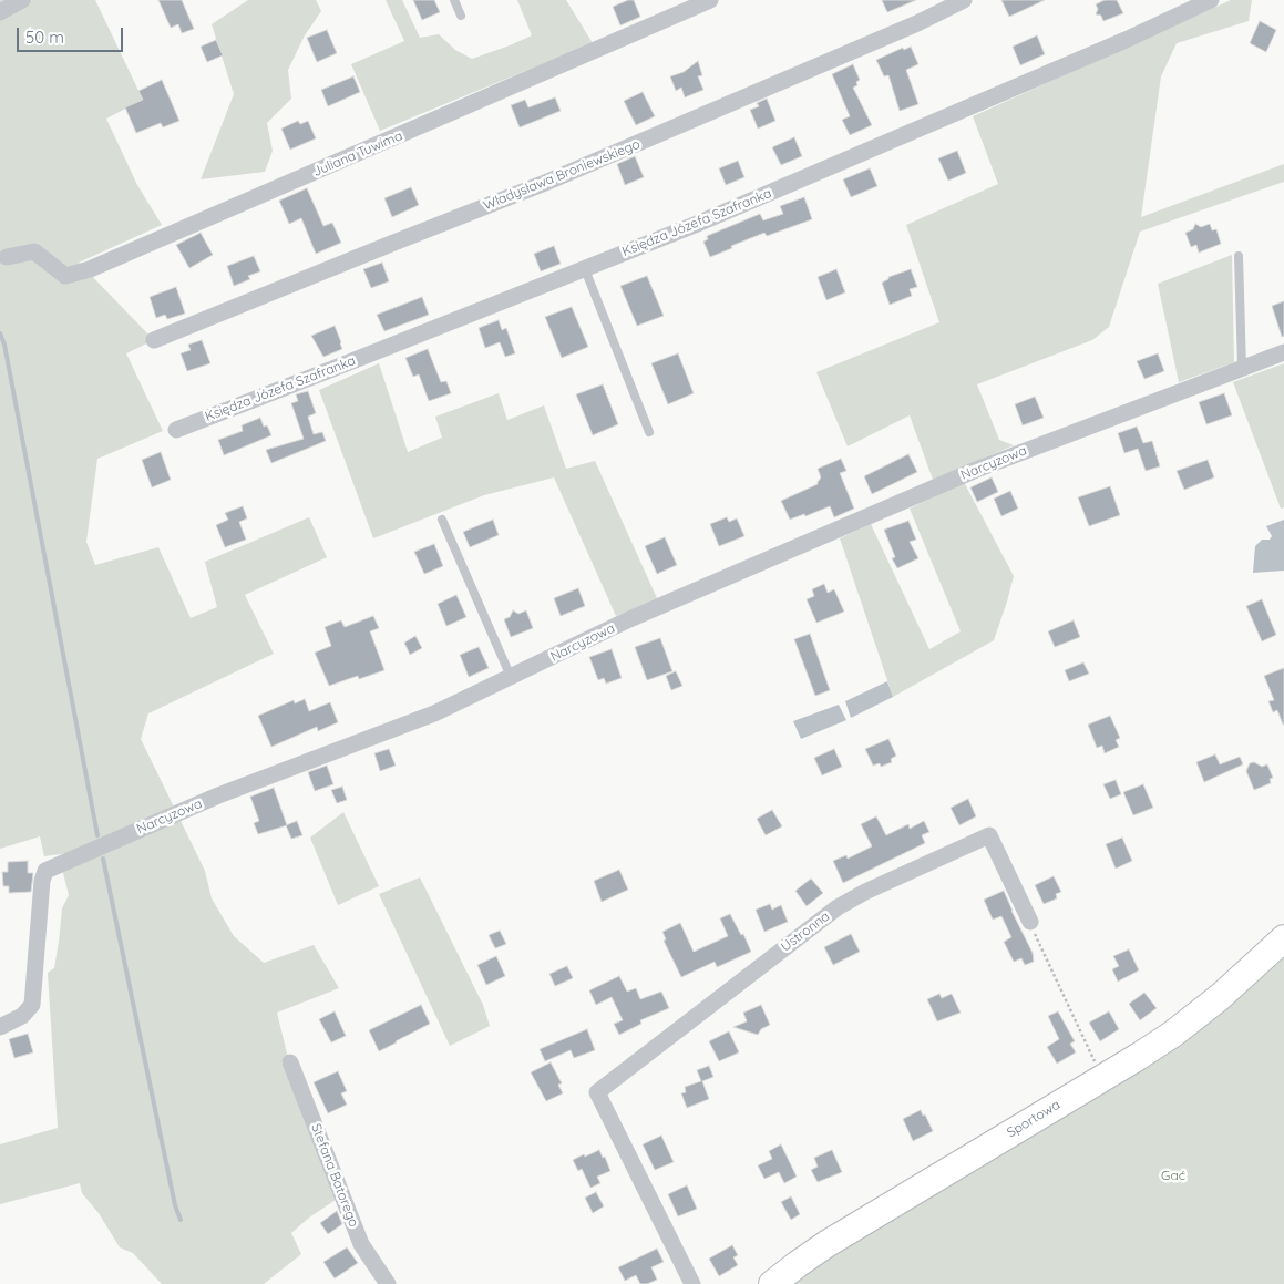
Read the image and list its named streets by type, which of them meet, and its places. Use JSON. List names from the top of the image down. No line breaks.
{"streets":{"main road":["Sportowa"],"street":["Juliana Tuwima","Władysława Broniewskiego","Księdza Józefa Szafranka","Narcyzowa","Ustronna","Stefana Batorego"]},"parks":["Gać"],"scale_bar":"50 m"}
